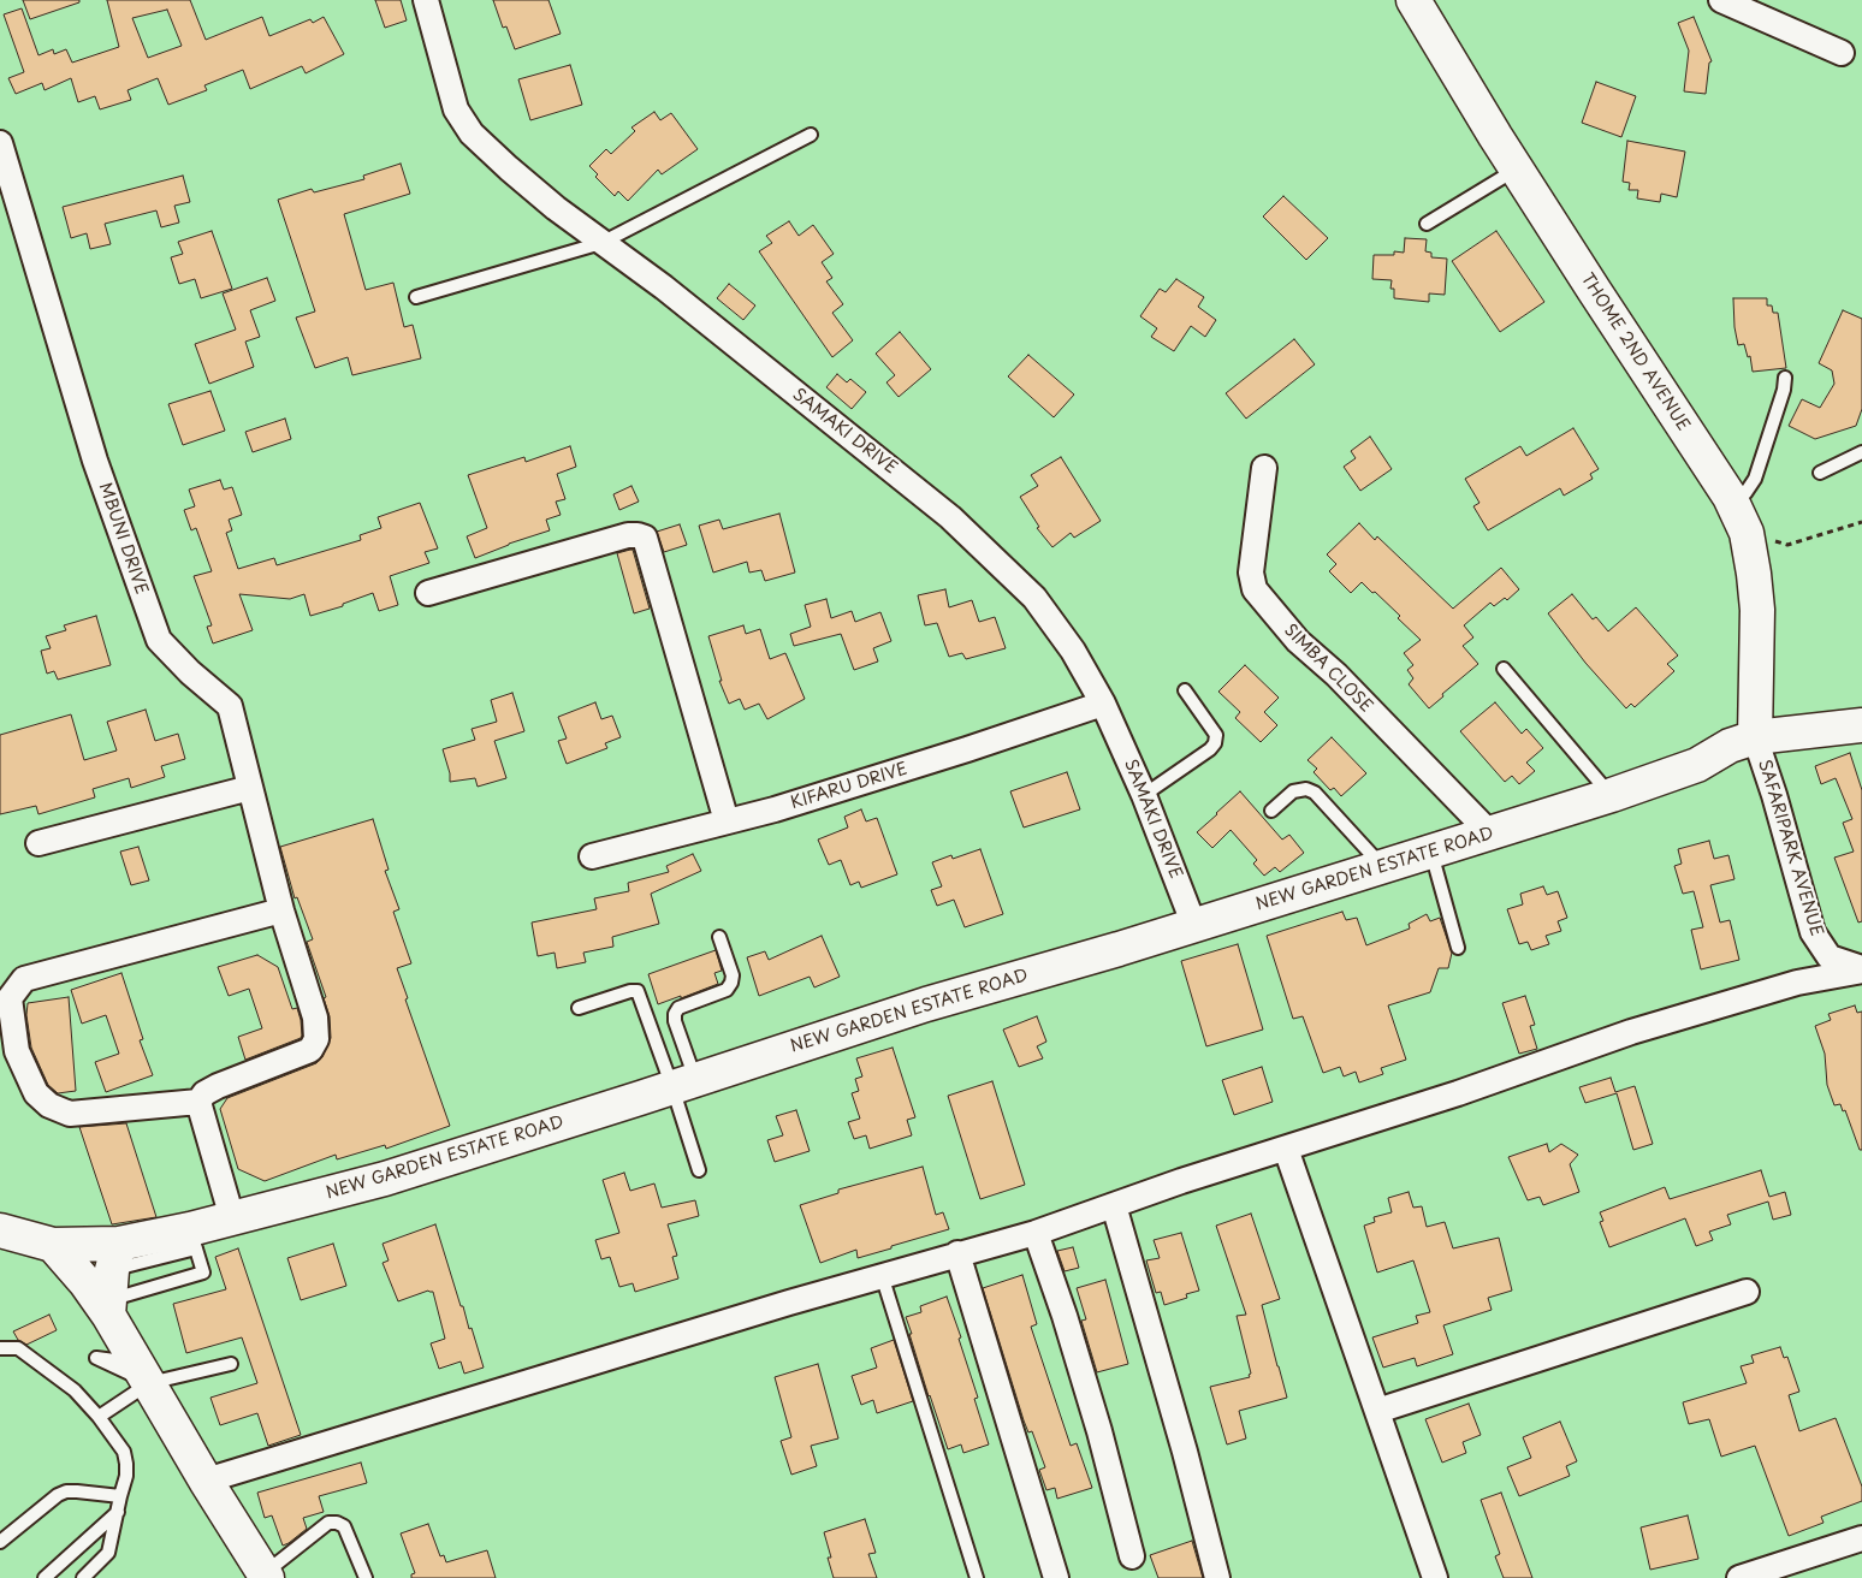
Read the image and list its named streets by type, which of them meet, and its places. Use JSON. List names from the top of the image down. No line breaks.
{"streets":{"street":["THOME 2ND AVENUE","SAMAKI DRIVE","MBUNI DRIVE","SIMBA CLOSE","KIFARU DRIVE","SAFARIPARK AVENUE","NEW GARDEN ESTATE ROAD"]},"crossings":[["THOME 2ND AVENUE","SAFARIPARK AVENUE"],["THOME 2ND AVENUE","NEW GARDEN ESTATE ROAD"],["SAMAKI DRIVE","KIFARU DRIVE"],["SAMAKI DRIVE","NEW GARDEN ESTATE ROAD"],["SIMBA CLOSE","NEW GARDEN ESTATE ROAD"],["SAFARIPARK AVENUE","NEW GARDEN ESTATE ROAD"]]}
